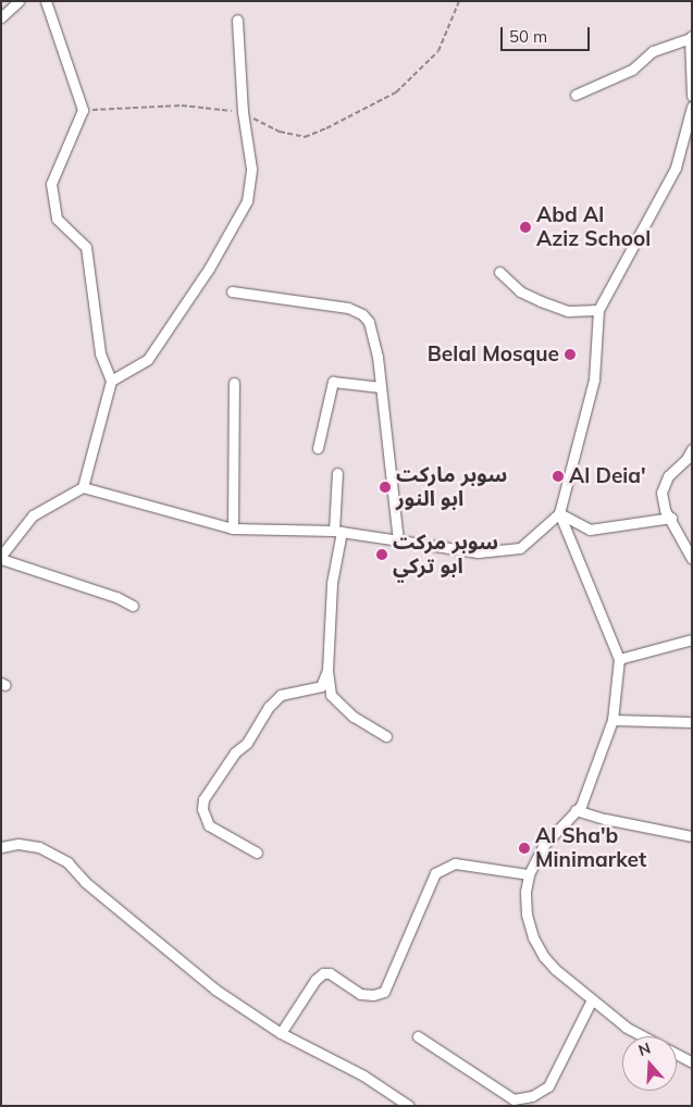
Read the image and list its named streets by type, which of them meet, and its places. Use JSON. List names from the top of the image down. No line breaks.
{"places":["Abd Al Aziz School","Belal Mosque","Al Deia'","سوبر ماركت ابو النور","سوبر مركت ابو تركي","Al Sha'b Minimarket"],"scale_bar":"50 m","north":"top"}
